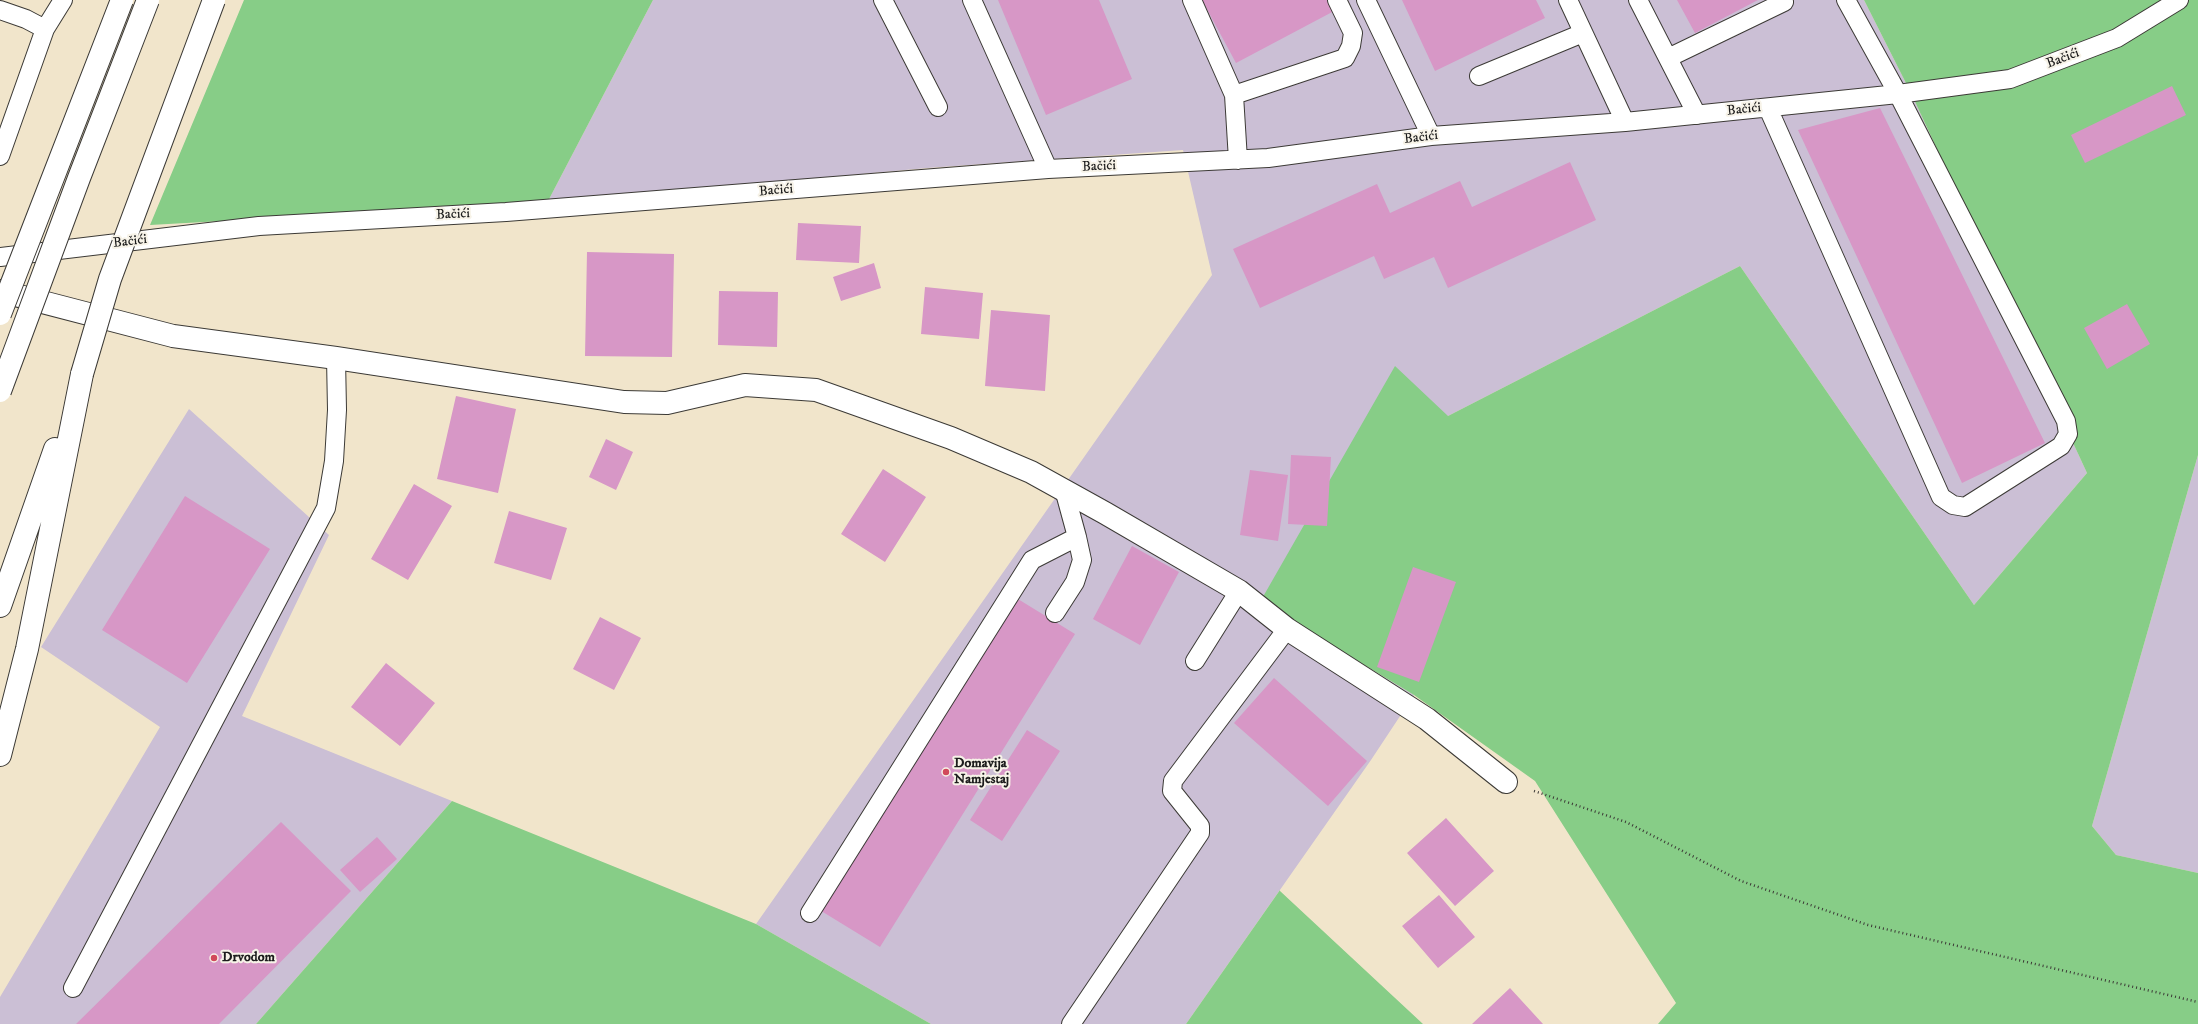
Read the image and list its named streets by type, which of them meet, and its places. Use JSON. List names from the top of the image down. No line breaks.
{"streets":{"lane":["Bačići"]},"places":["Domavija Namjestaj","Drvodom"]}
